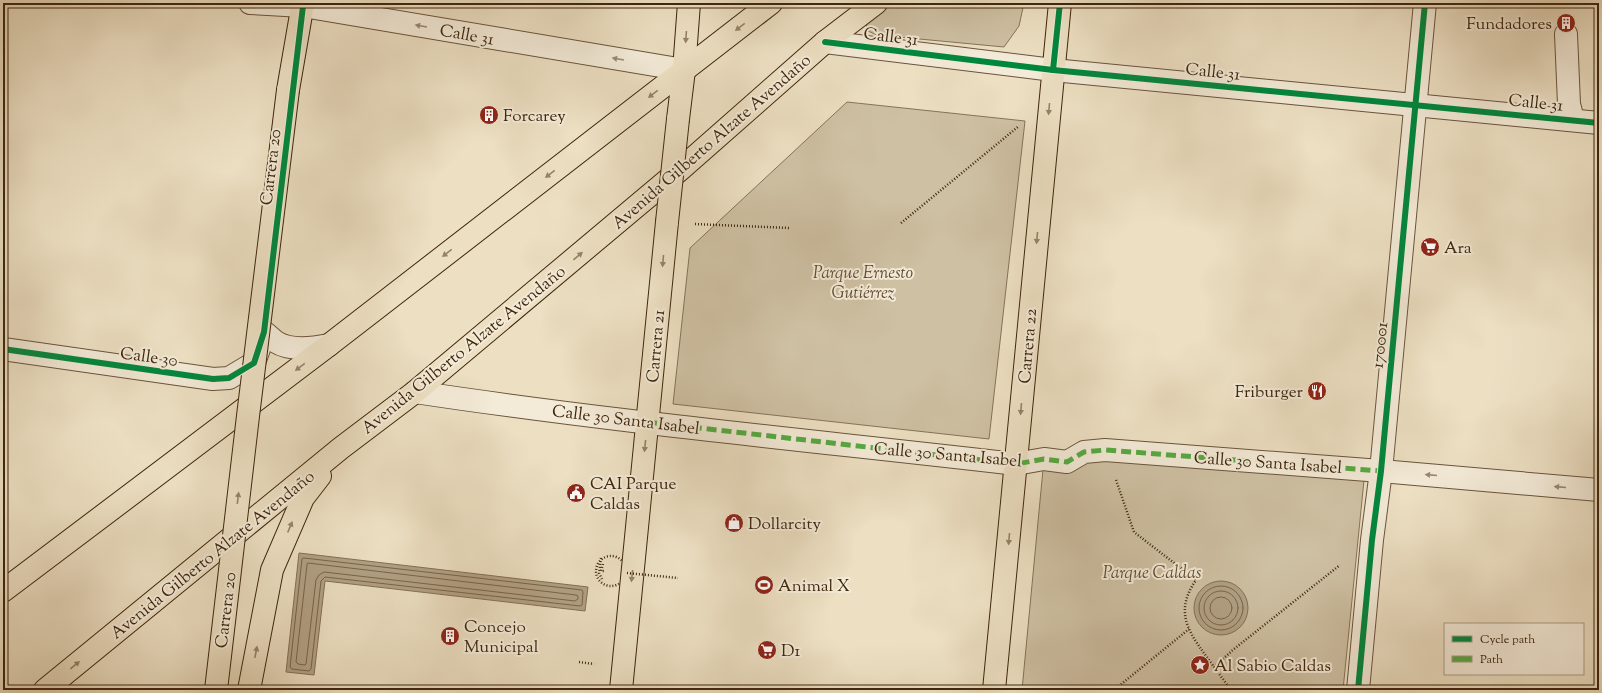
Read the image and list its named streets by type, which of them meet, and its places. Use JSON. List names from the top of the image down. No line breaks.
{"streets":{"main road":["Avenida Gilberto Alzate Avendaño","Carrera 20","Carrera 21","Carrera 22"],"street":["Calle 31","170001","Calle 30","Calle 30 Santa Isabel"]},"crossings":[["Calle 31","Avenida Gilberto Alzate Avendaño"],["Calle 31","Carrera 20"],["Calle 31","170001"],["Calle 31","Carrera 21"],["Calle 31","Carrera 22"],["Avenida Gilberto Alzate Avendaño","Calle 30 Santa Isabel"],["Carrera 20","Calle 30"],["170001","Calle 30 Santa Isabel"],["Carrera 21","Calle 30 Santa Isabel"],["Carrera 22","Calle 30 Santa Isabel"]],"one_way":["Carrera 21","Carrera 22"],"parks":["Parque Ernesto Gutiérrez","Parque Caldas"],"places":{"building":["Fundadores","Forcarey","Concejo Municipal"],"supermarket":["Ara","D1"],"restaurant":["Friburger"],"public building":["CAI Parque Caldas"],"shop":["Dollarcity"],"sports":["Animal X"],"place":["Al Sabio Caldas"]},"legend":["Cycle path","Path"]}
